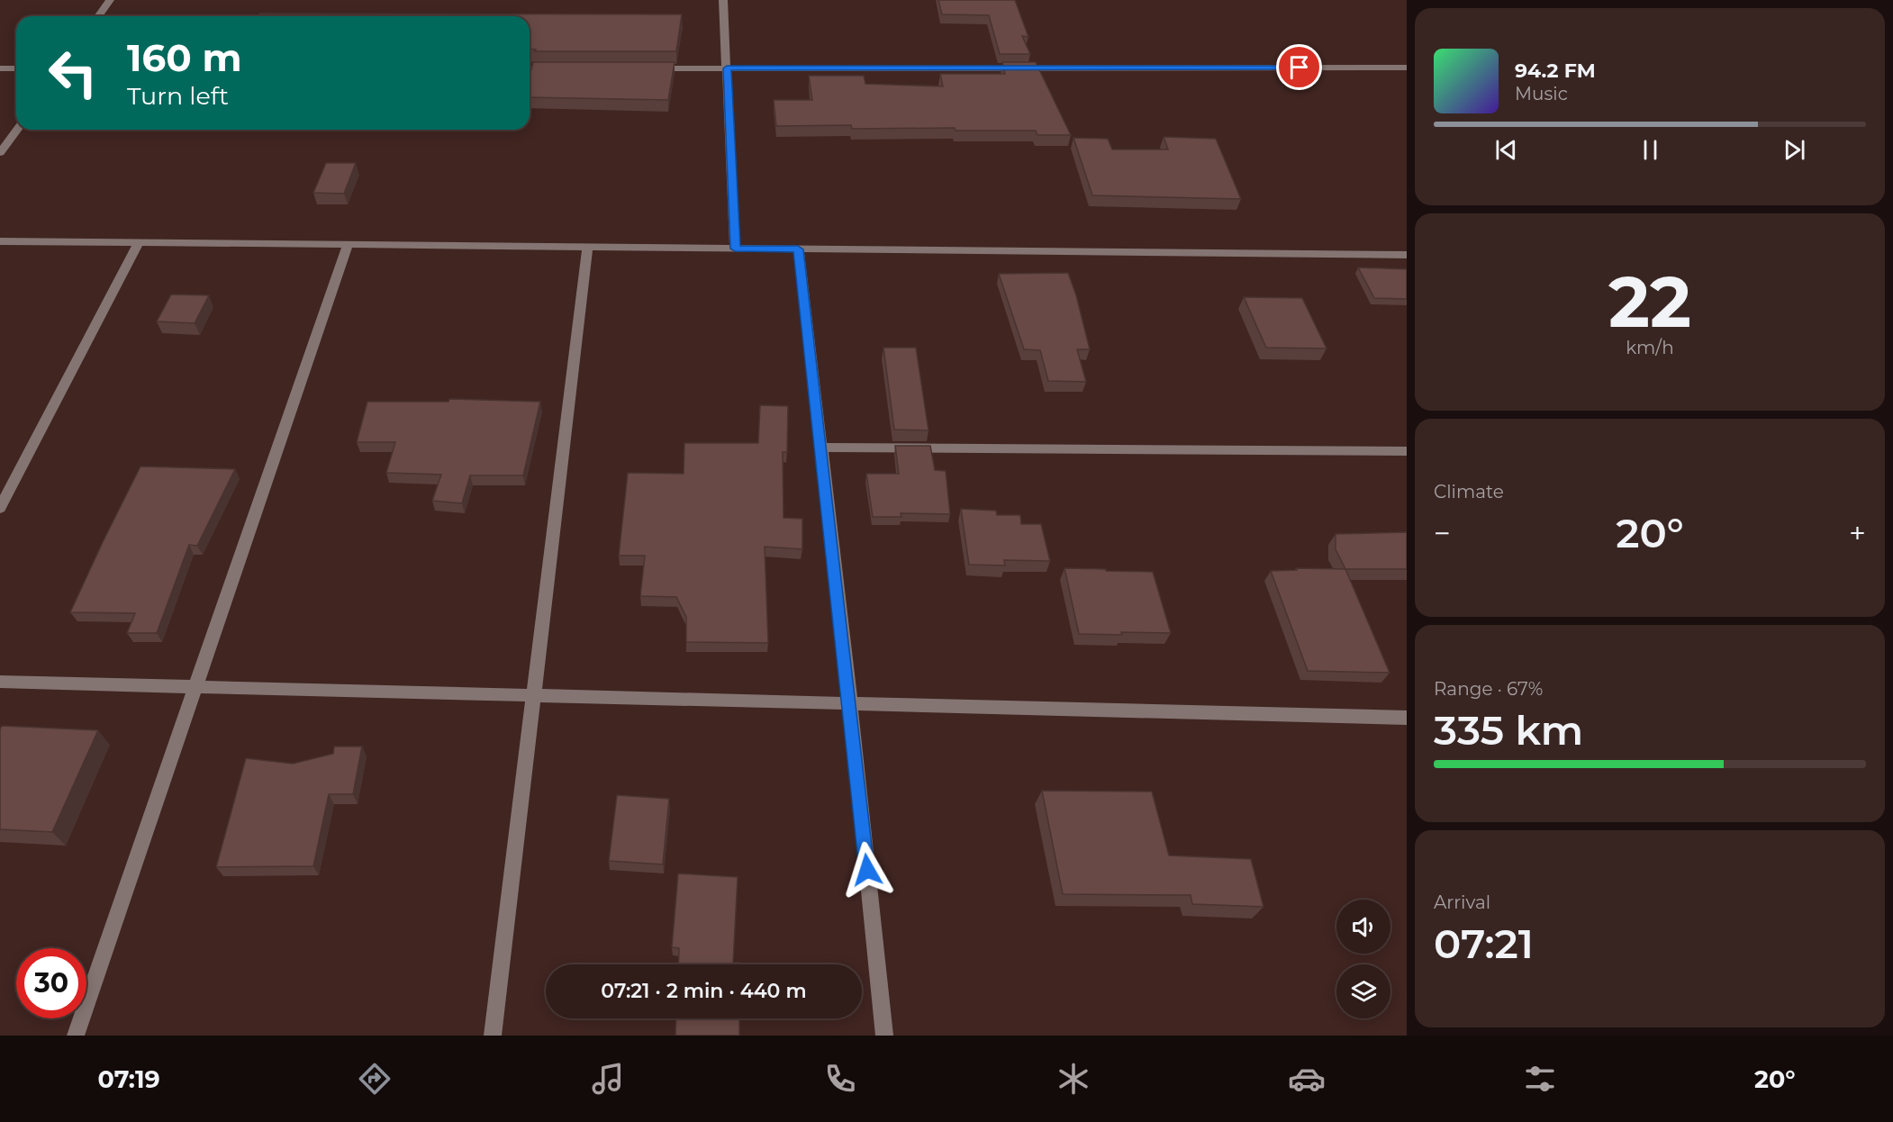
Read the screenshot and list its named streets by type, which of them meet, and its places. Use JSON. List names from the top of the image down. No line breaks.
{"page":{"turn":["160 m","Turn left"],"song":["94.2 FM","Music"],"tile":[["22","km/h"],"Climate",["Range · 67%","335 km"],["Arrival","07:21"]],"heat":["−","20°","+"],"limit":"30","trip":"07:21 · 2 min · 440 m","tabs":["07:19","20°"]}}
